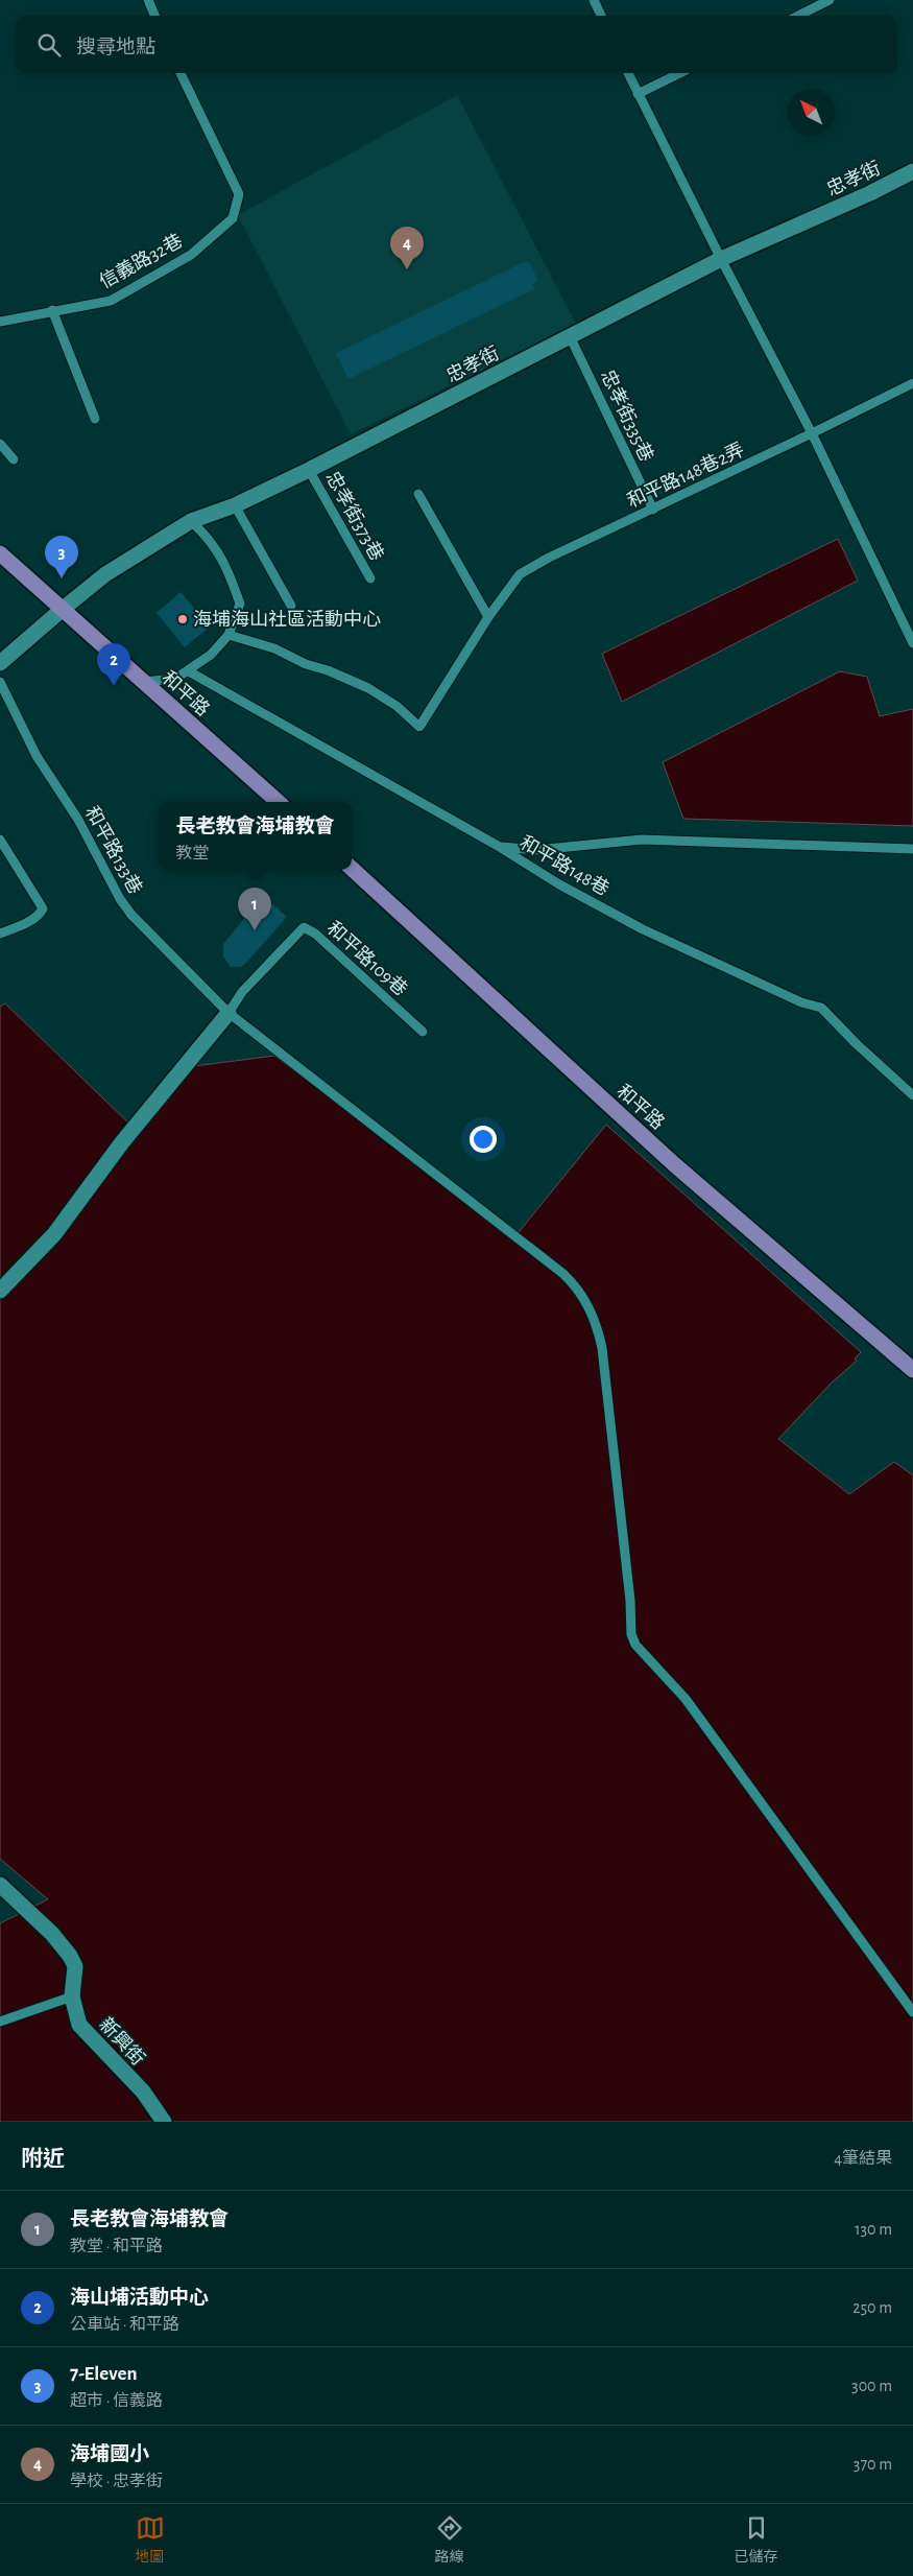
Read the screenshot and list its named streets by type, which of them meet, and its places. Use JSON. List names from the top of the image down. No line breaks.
{"streets":{"main road":["和平路"],"street":["忠孝街","新興街"],"lane":["信義路32巷","忠孝街335巷","和平路148巷2弄","忠孝街373巷","和平路133巷","和平路148巷","和平路109巷"]},"crossings":[["忠孝街","忠孝街335巷"],["忠孝街","忠孝街373巷"],["忠孝街","和平路"],["忠孝街335巷","和平路148巷2弄"],["和平路133巷","和平路109巷"]],"places":["海埔海山社區活動中心"],"north":"top left","page":{"search":"搜尋地點","pins":["4","3","2","1"],"popup":["長老教會海埔教會","教堂"],"heading":["附近","4筆結果"],"list":[{"mark":"1","name":"長老教會海埔教會","note":"教堂 · 和平路","value":"130 m"},{"mark":"2","name":"海山埔活動中心","note":"公車站 · 和平路","value":"250 m"},{"mark":"3","name":"7-Eleven","note":"超市 · 信義路","value":"300 m"},{"mark":"4","name":"海埔國小","note":"學校 · 忠孝街","value":"370 m"}],"nav":["地圖","路線","已儲存"]}}
